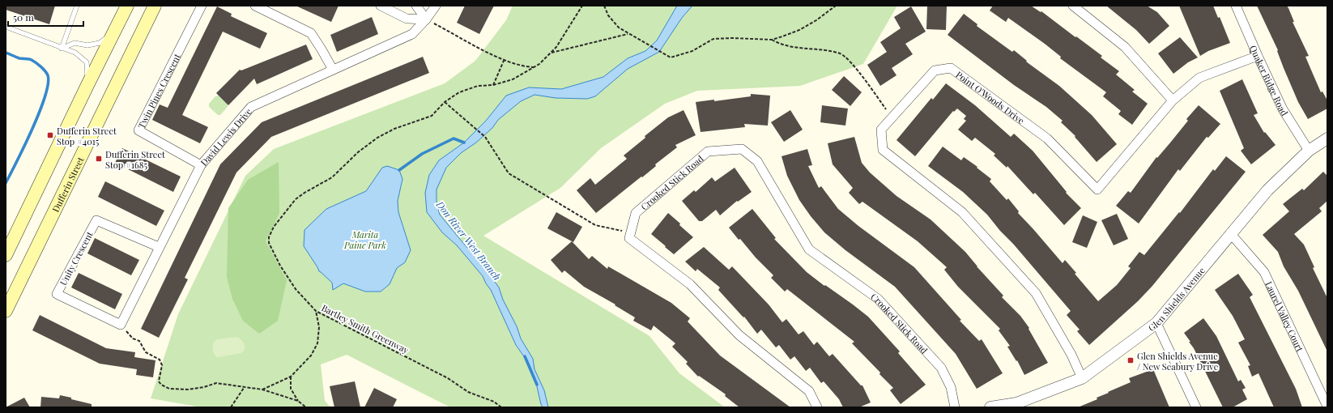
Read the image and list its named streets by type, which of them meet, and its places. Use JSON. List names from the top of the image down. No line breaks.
{"streets":{"main road":["Dufferin Street"],"street":["Quaker Ridge Road","Twin Pines Crescent","Point O'Woods Drive","David Lewis Drive","Crooked Stick Road","Unity Crescent","Glen Shields Avenue","Laurel Valley Court"],"path":["Bartley Smith Greenway"]},"crossings":[["Quaker Ridge Road","Point O'Woods Drive"],["Quaker Ridge Road","Glen Shields Avenue"],["Twin Pines Crescent","David Lewis Drive"],["Point O'Woods Drive","Glen Shields Avenue"],["David Lewis Drive","Unity Crescent"],["Glen Shields Avenue","Laurel Valley Court"]],"water":["Don River West Branch"],"parks":["Marita Paine Park"],"places":{"transit":["Dufferin Street Stop #4015","Dufferin Street Stop #1685","Glen Shields Avenue / New Seabury Drive"]},"scale_bar":"50 m"}
